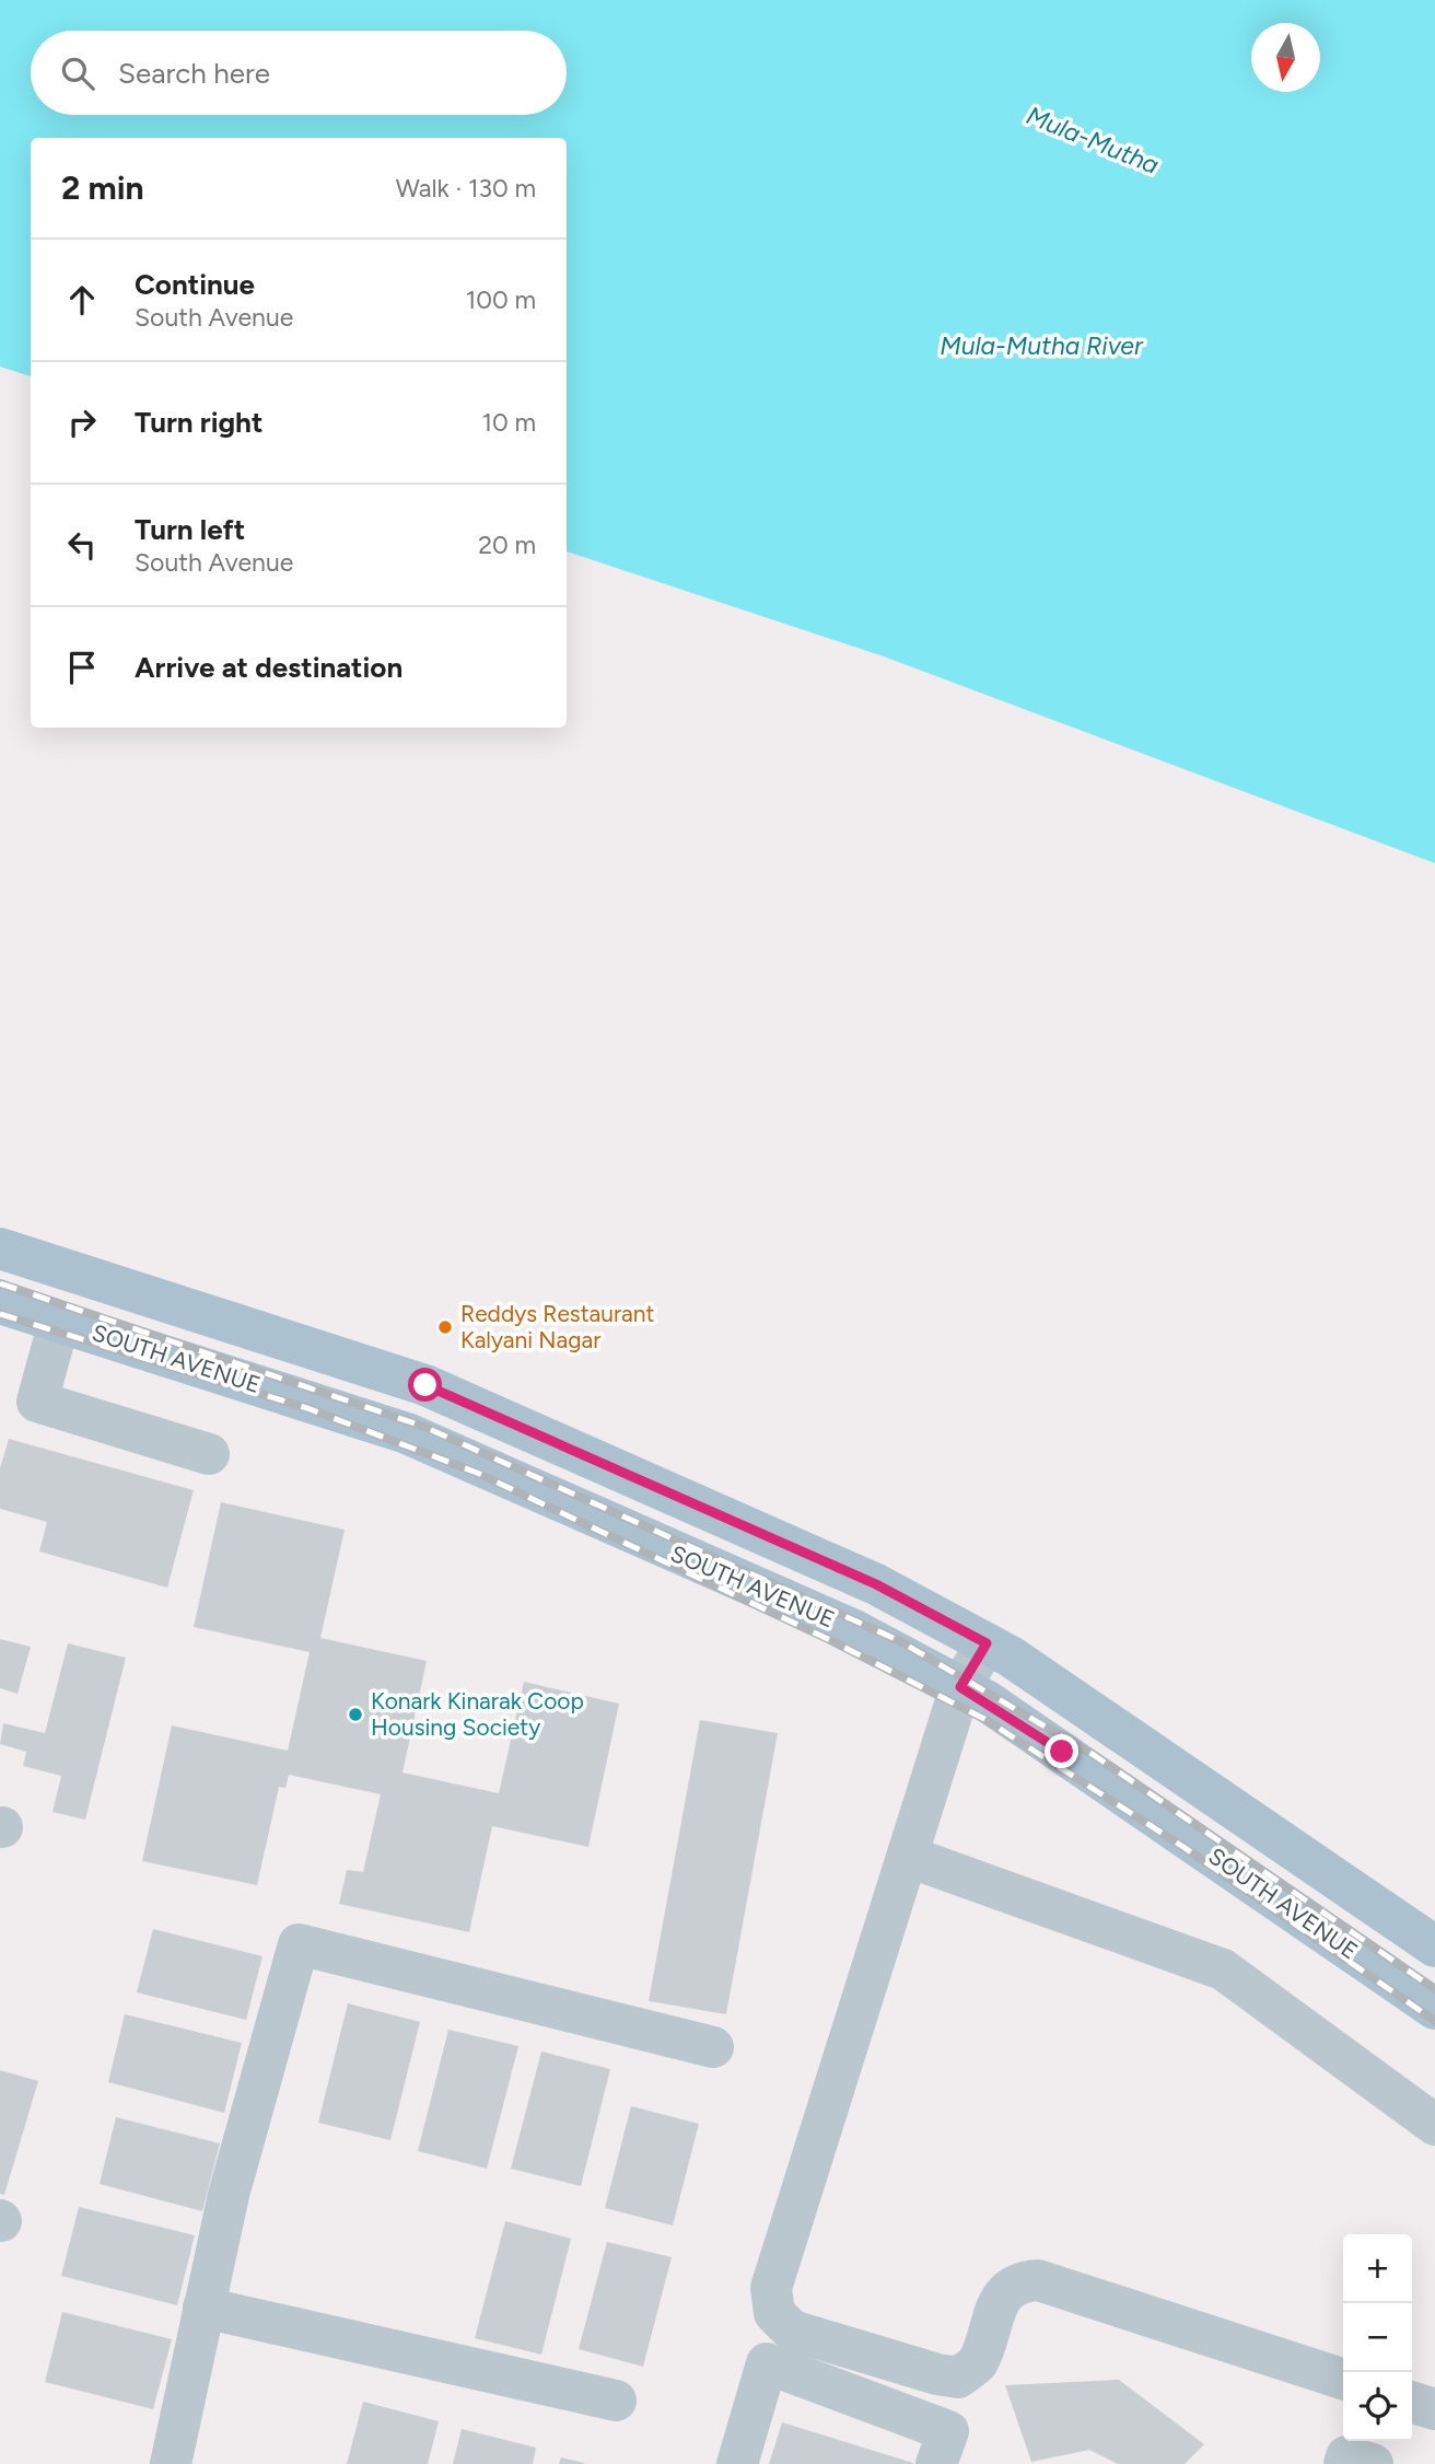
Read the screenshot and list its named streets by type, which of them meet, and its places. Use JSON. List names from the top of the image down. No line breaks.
{"streets":{"main road":["SOUTH AVENUE"]},"water":["Mula-Mutha","Mula-Mutha River"],"places":["Reddys Restaurant Kalyani Nagar","Konark Kinarak Coop Housing Society"],"north":"bottom","page":{"search":"Search here","heading":["2 min","Walk · 130 m"],"list":[["Continue","South Avenue","100 m"],["Turn right","10 m"],["Turn left","South Avenue","20 m"],"Arrive at destination"],"map_buttons":["+","−"]}}
